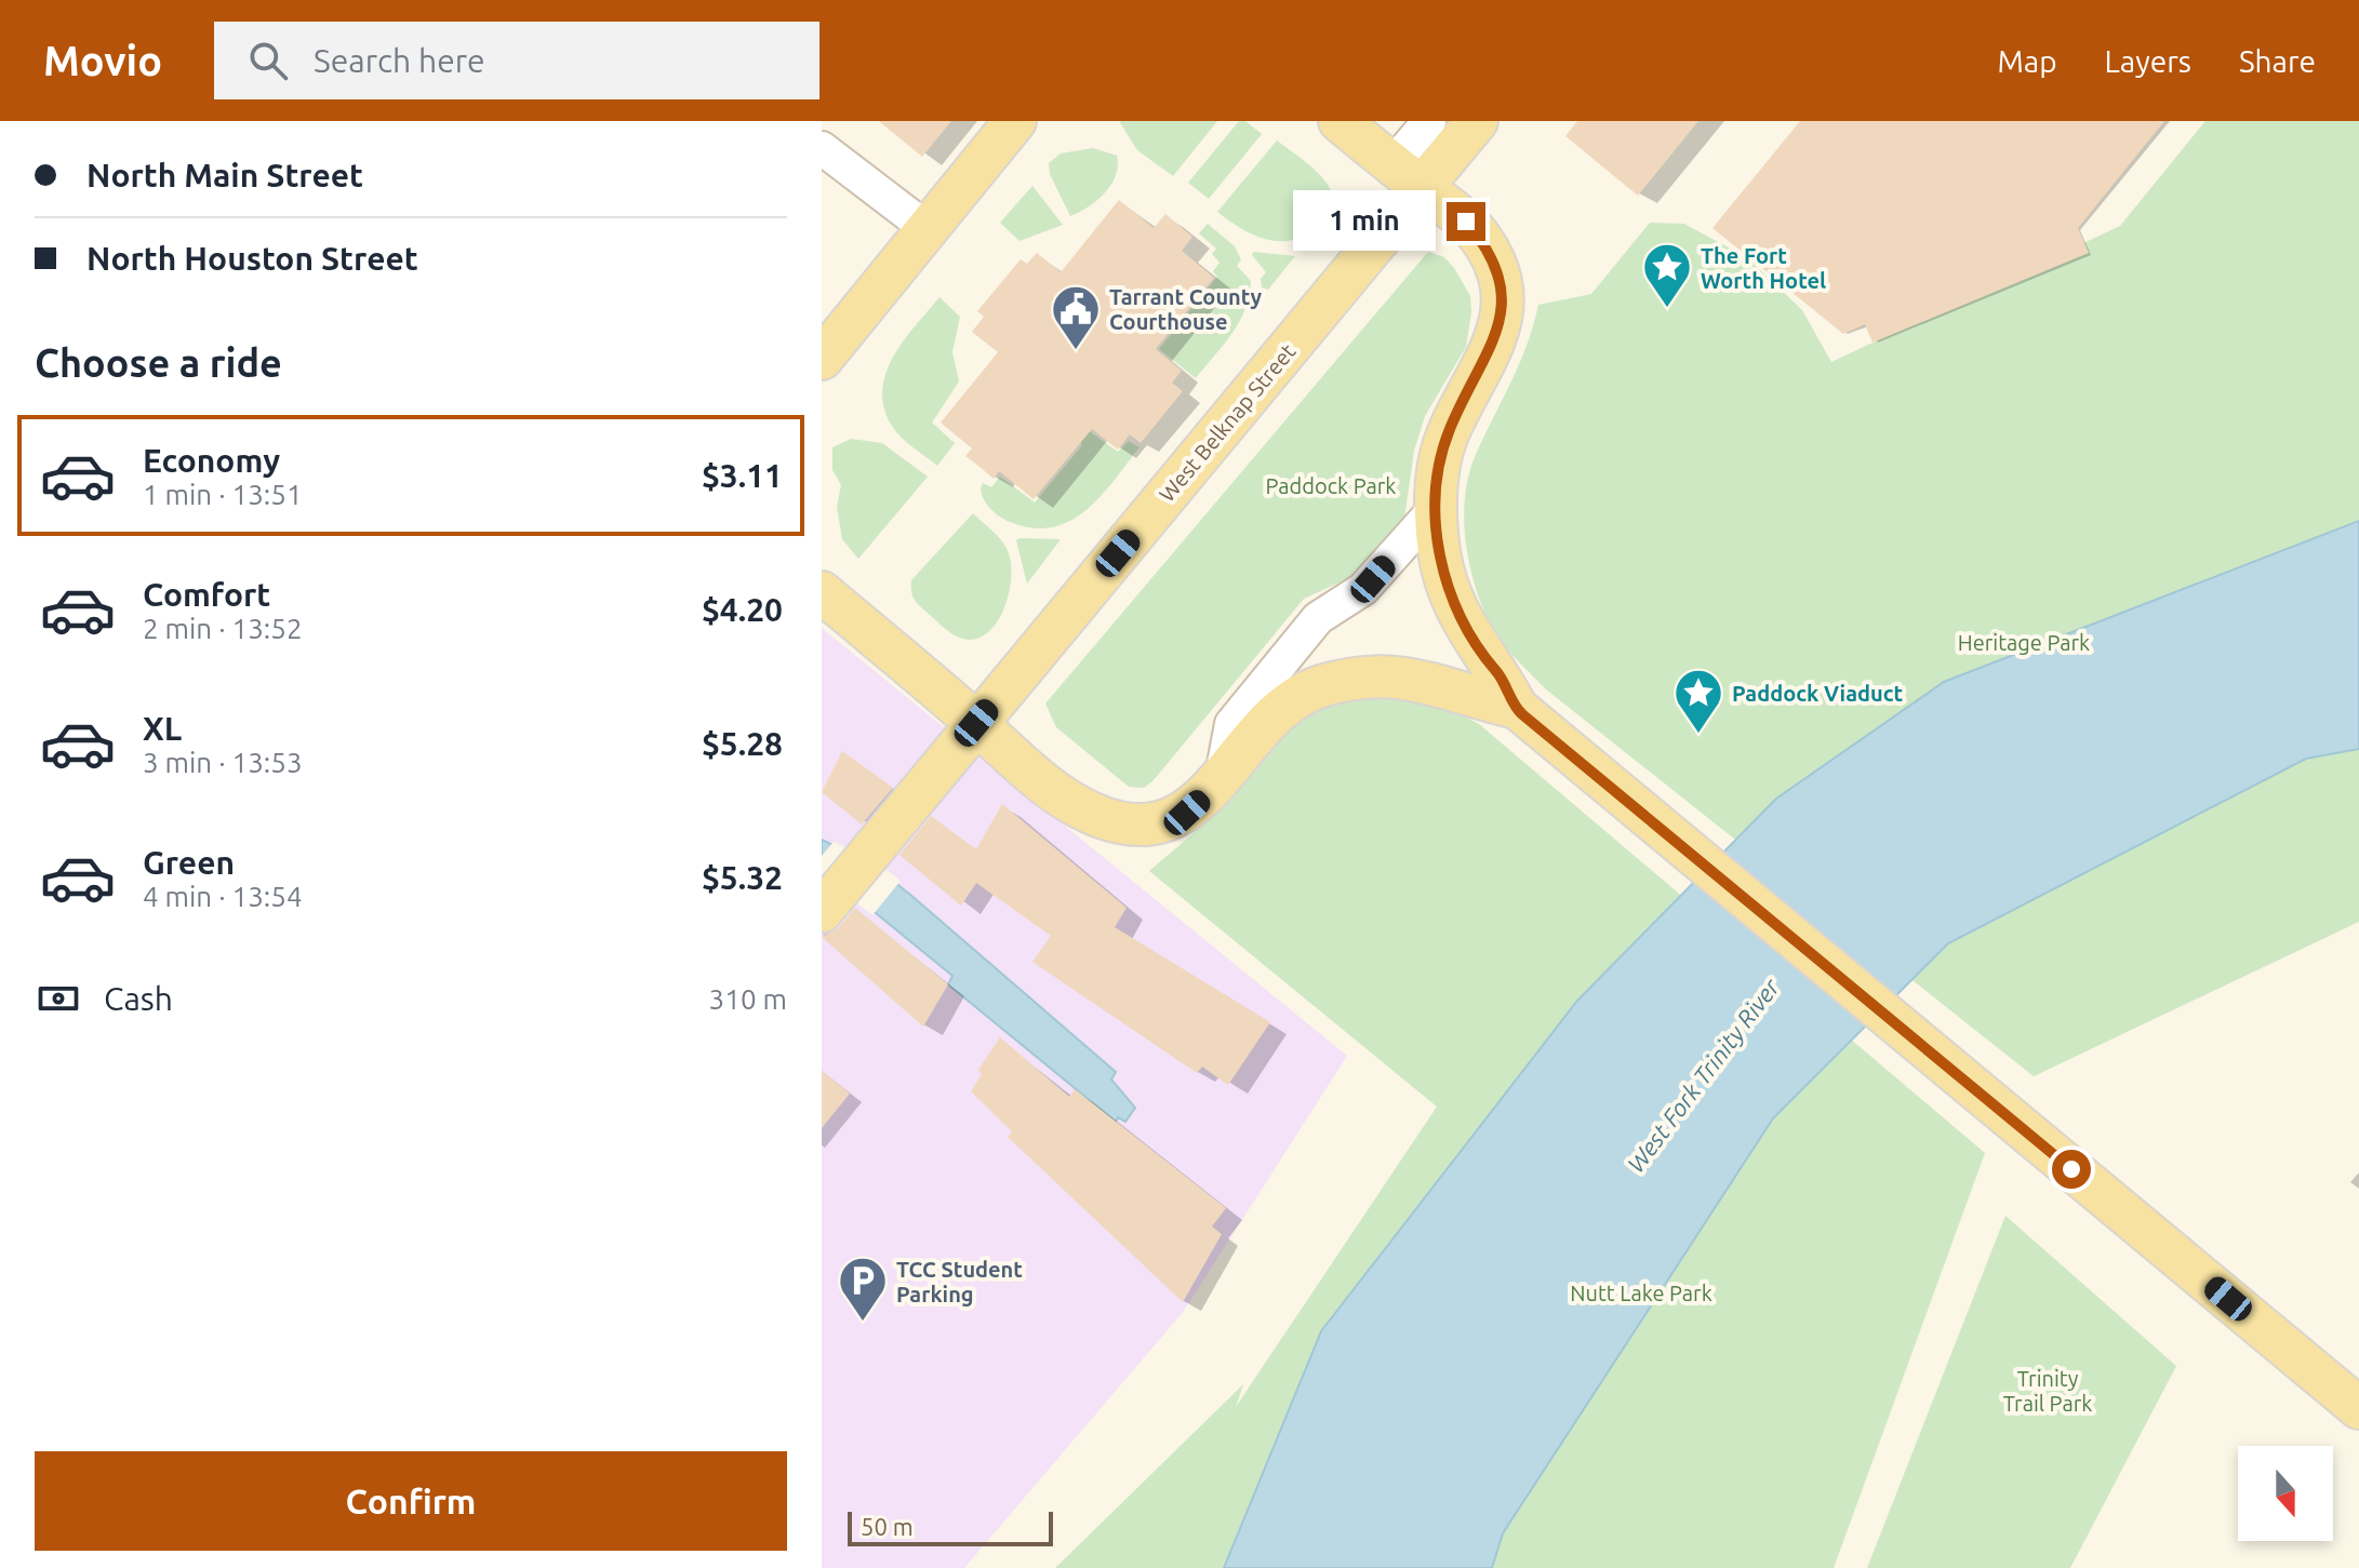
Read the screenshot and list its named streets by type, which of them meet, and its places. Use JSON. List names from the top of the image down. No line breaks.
{"streets":{"main road":["West Belknap Street"]},"water":["West Fork Trinity River"],"parks":["Paddock Park","Heritage Park","Nutt Lake Park","Trinity Trail Park"],"places":{"place":["The Fort Worth Hotel","Paddock Viaduct"],"public building":["Tarrant County Courthouse"],"parking":["TCC Student Parking"]},"scale_bar":"50 m","north":"bottom","page":{"header":"Movio","search":"Search here","nav":["Map","Layers","Share"],"banner":["North Main Street","North Houston Street"],"bubble":"1 min","heading":"Choose a ride","list":[{"name":"Economy","note":"1 min · 13:51","value":"$3.11"},{"name":"Comfort","note":"2 min · 13:52","value":"$4.20"},{"name":"XL","note":"3 min · 13:53","value":"$5.28"},{"name":"Green","note":"4 min · 13:54","value":"$5.32"}],"pay":["Cash","310 m"],"buttons":"Confirm","scale":"50 m"}}
